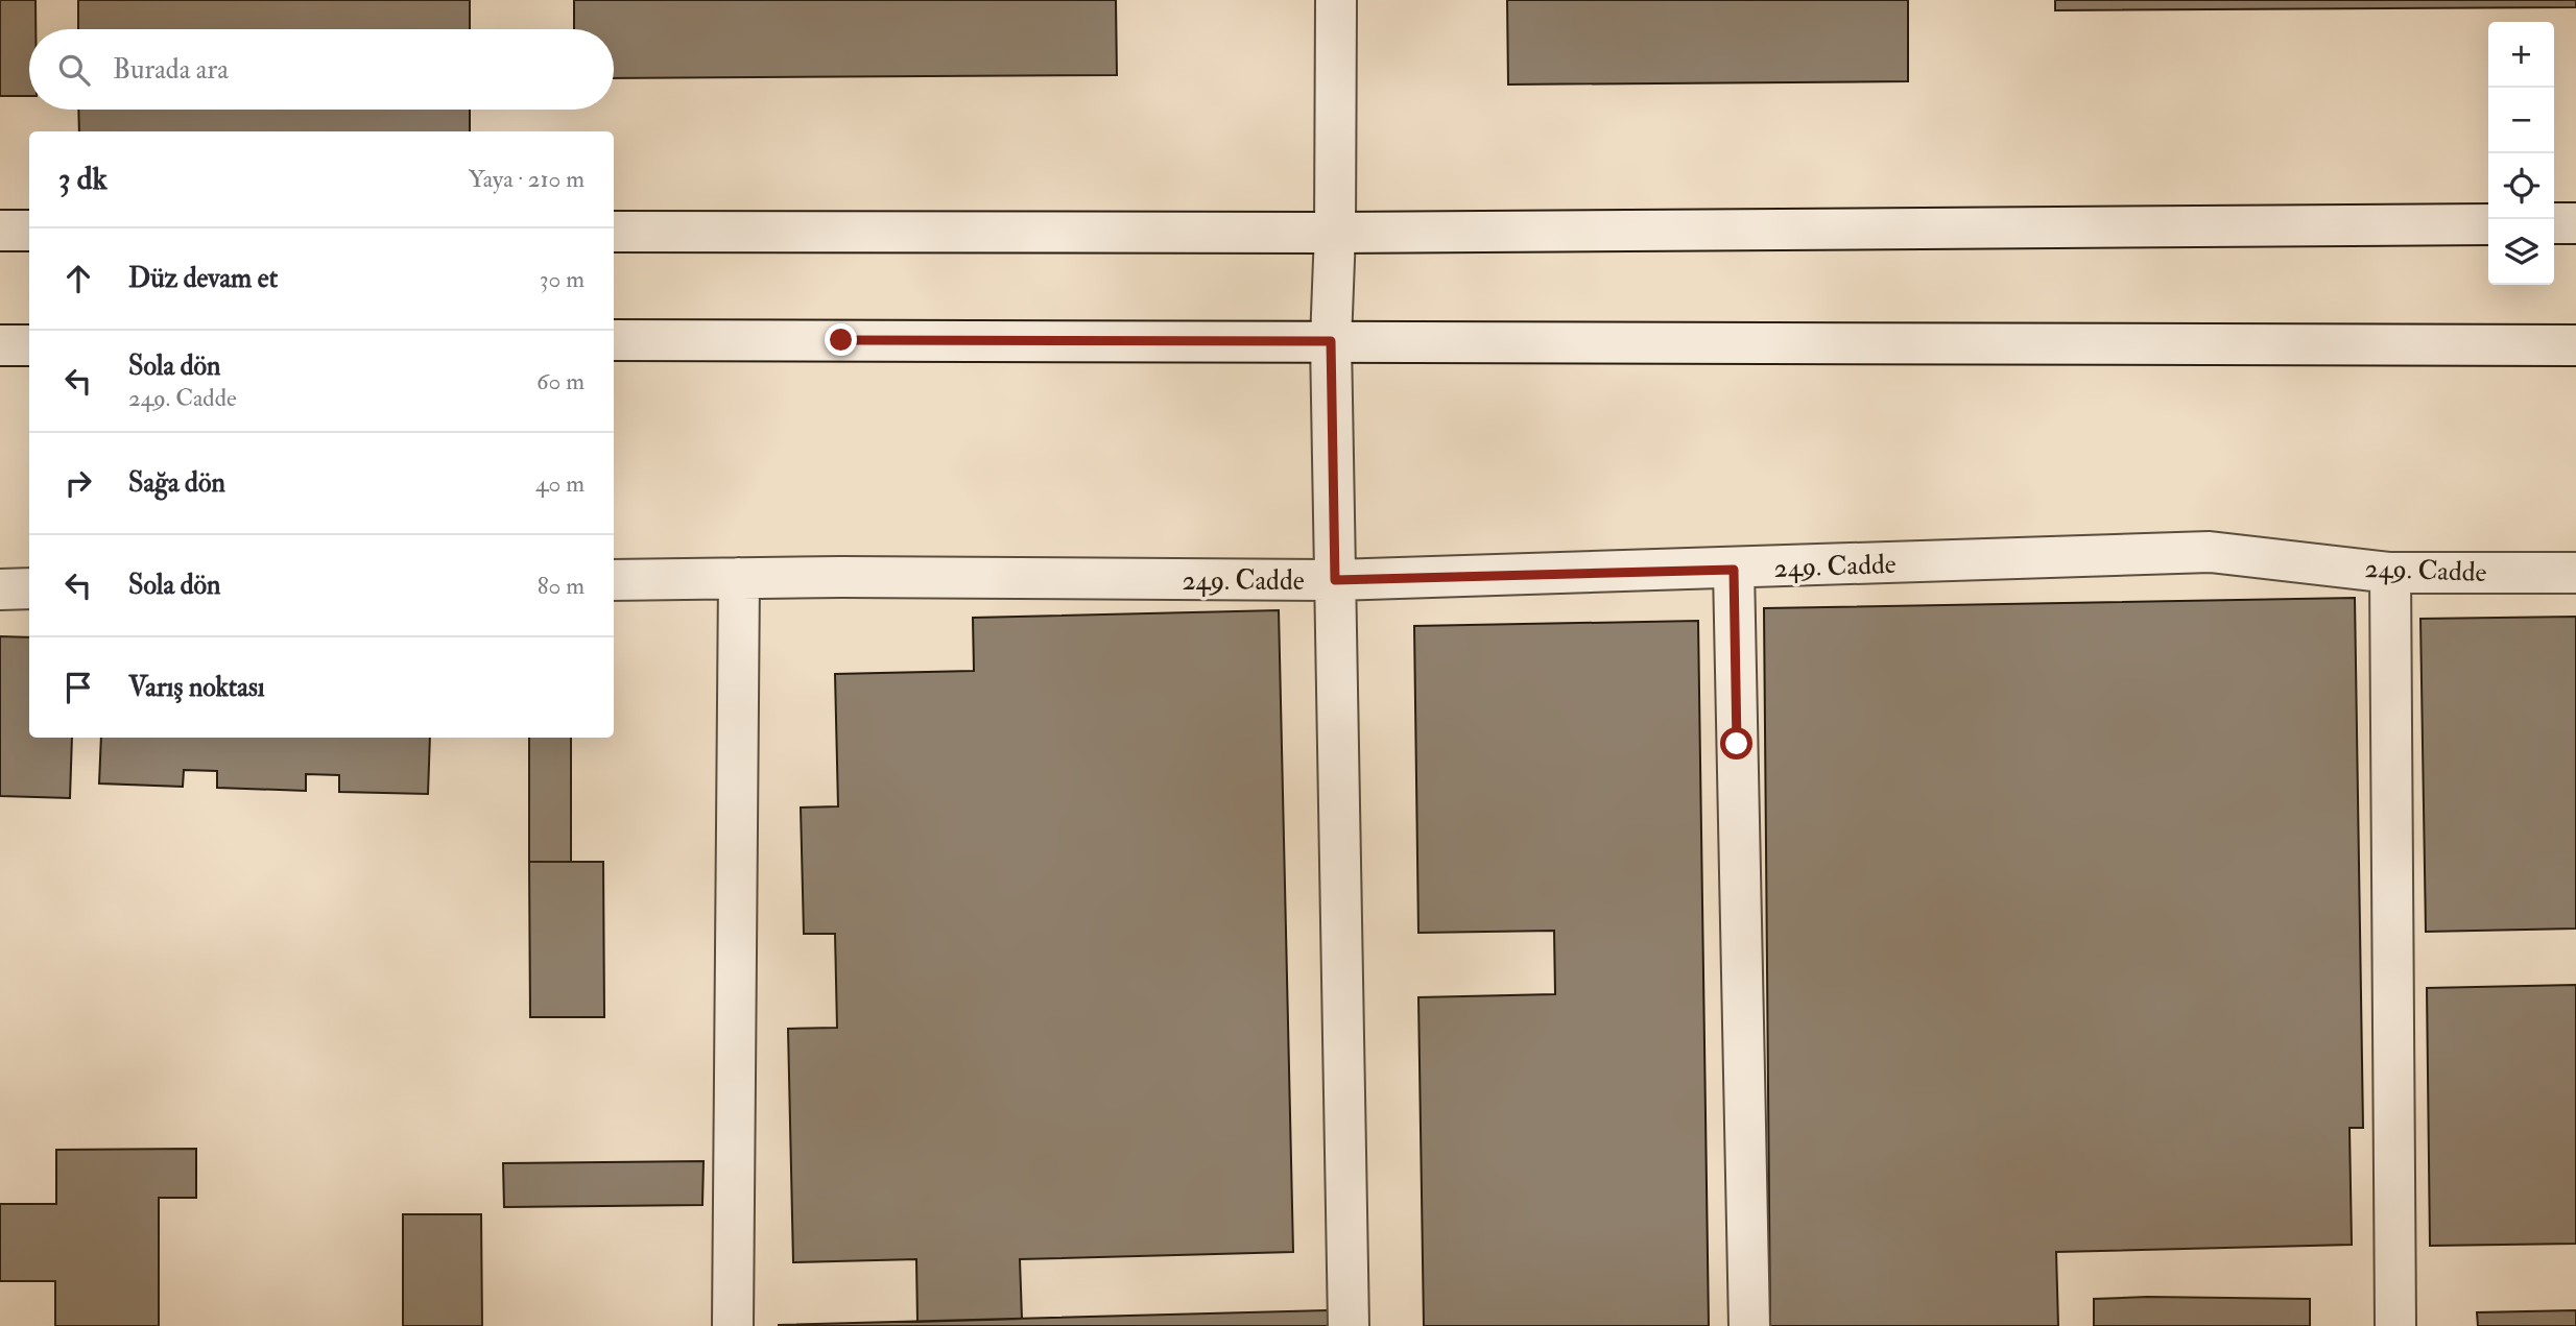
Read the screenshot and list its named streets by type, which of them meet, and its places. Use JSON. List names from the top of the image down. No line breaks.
{"streets":{"street":["249. Cadde"]},"page":{"map_buttons":["+","−"],"search":"Burada ara","heading":["3 dk","Yaya · 210 m"],"list":[["Düz devam et","30 m"],["Sola dön","249. Cadde","60 m"],["Sağa dön","40 m"],["Sola dön","80 m"],"Varış noktası"]}}
